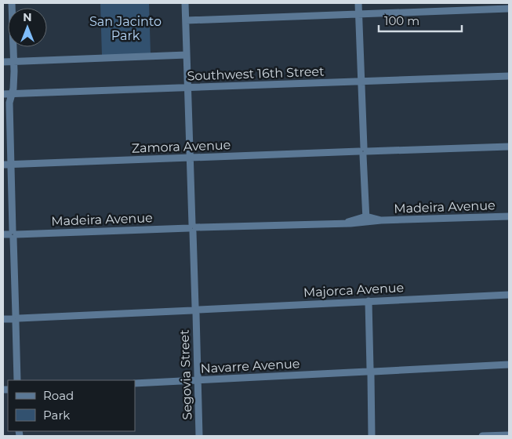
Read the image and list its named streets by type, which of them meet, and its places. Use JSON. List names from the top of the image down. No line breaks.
{"streets":{"street":["Southwest 16th Street","Zamora Avenue","Madeira Avenue","Majorca Avenue","Navarre Avenue","Segovia Street"]},"crossings":[["Southwest 16th Street","Segovia Street"],["Zamora Avenue","Segovia Street"],["Madeira Avenue","Segovia Street"],["Majorca Avenue","Segovia Street"],["Navarre Avenue","Segovia Street"]],"parks":["San Jacinto Park"],"legend":["Road","Park"],"scale_bar":"100 m","north":"top"}
